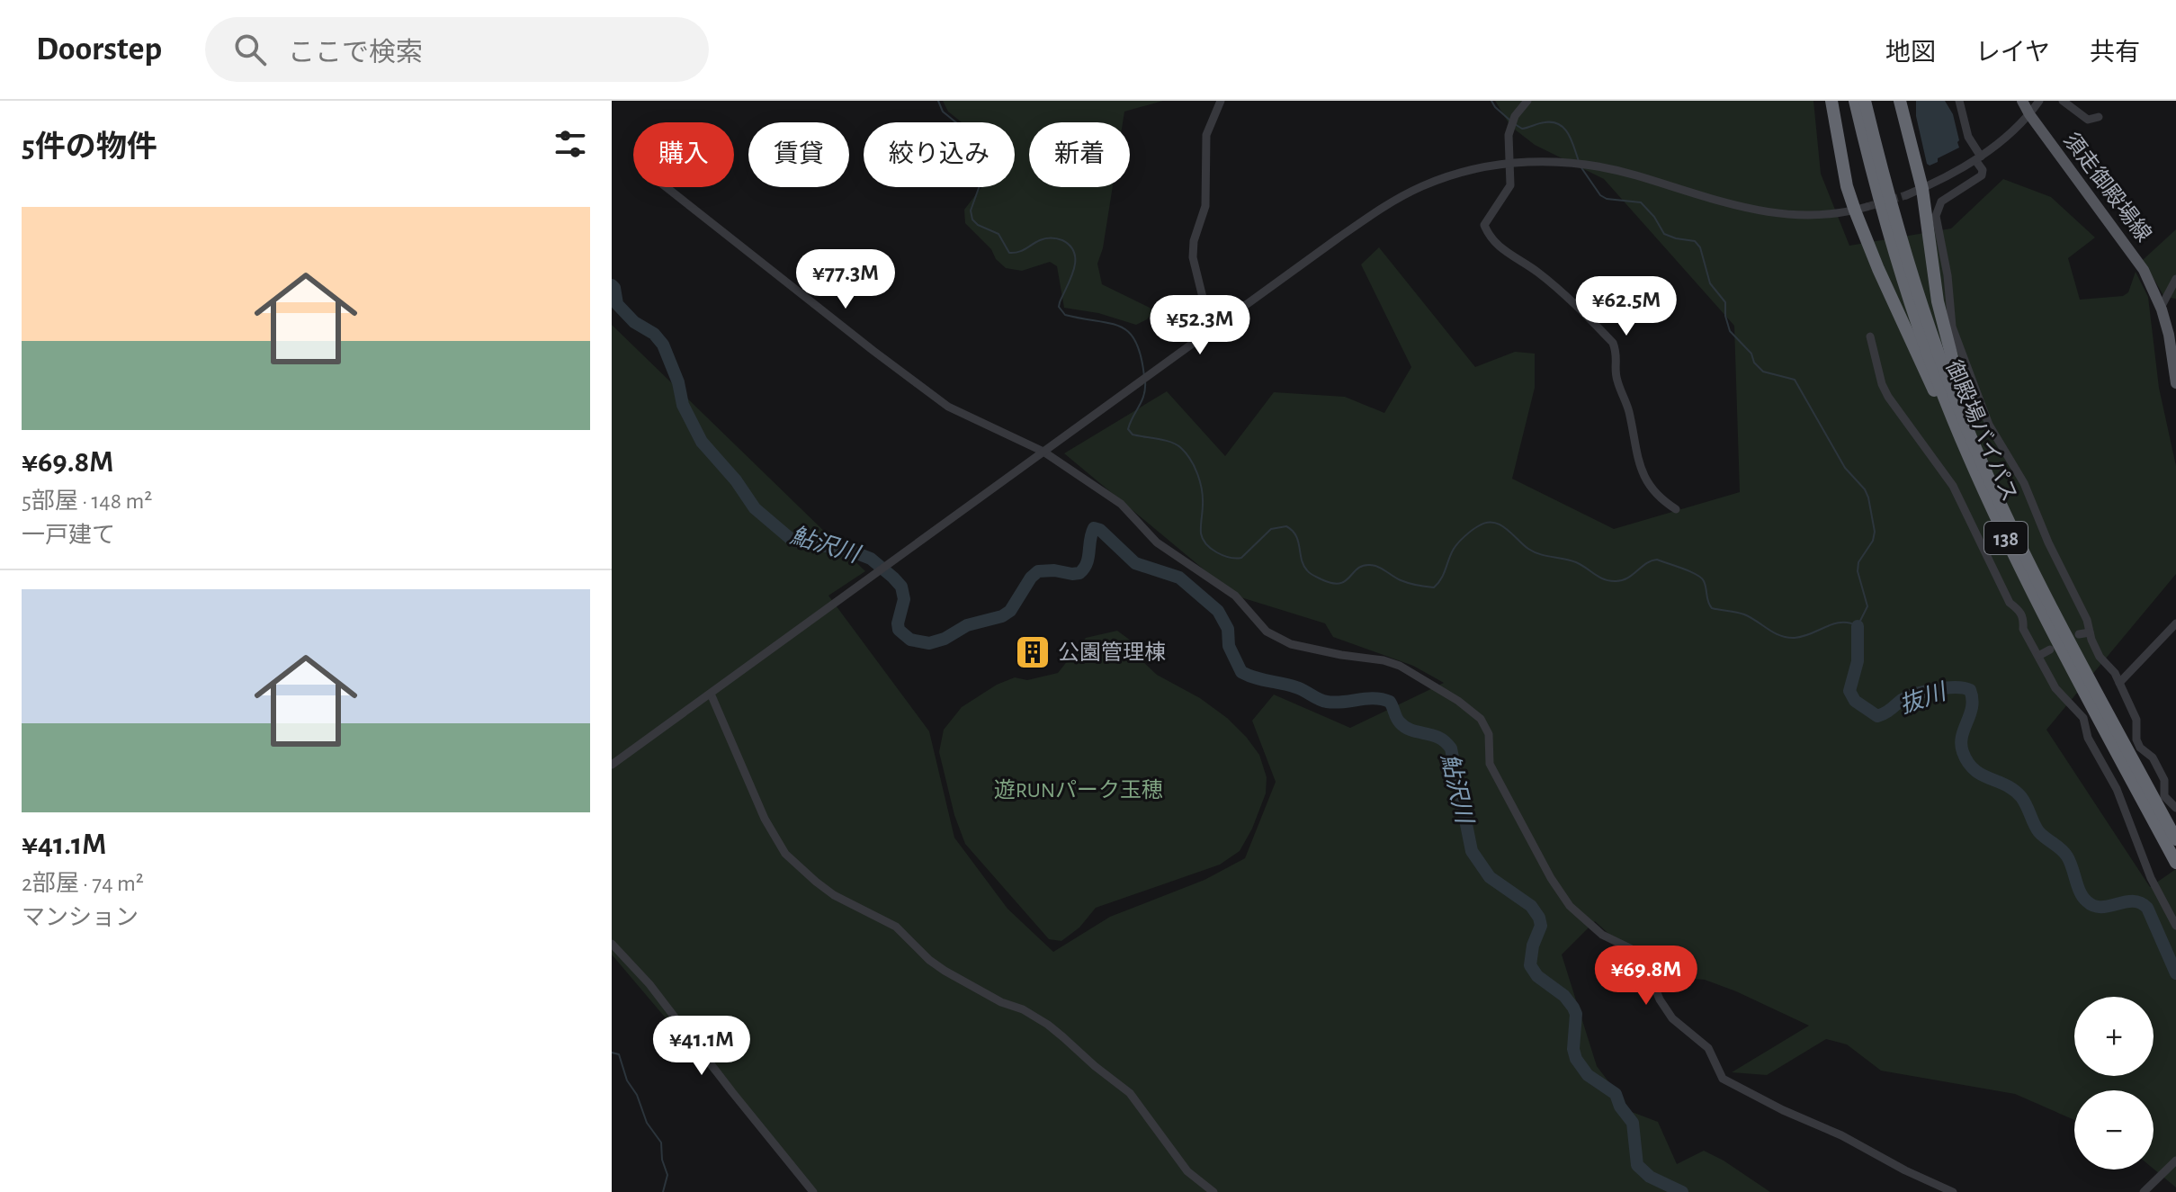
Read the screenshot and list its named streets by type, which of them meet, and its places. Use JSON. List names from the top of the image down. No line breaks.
{"streets":{"highway":["御殿場バイパス","138"],"main road":["須走御殿場線"]},"crossings":[["御殿場バイパス","138"]],"water":["鮎沢川","抜川"],"parks":["遊RUNパーク玉穂"],"places":{"building":["公園管理棟"]},"page":{"header":"Doorstep","search":"ここで検索","nav":["地図","レイヤ","共有"],"heading":"5件の物件","chip":["購入","賃貸","絞り込み","新着"],"list":[{"name":"¥69.8M","note":"5部屋 · 148 m² · 一戸建て"},{"name":"¥41.1M","note":"2部屋 · 74 m² · マンション"}],"price":["¥77.3M","¥62.5M","¥52.3M","¥69.8M","¥41.1M"],"map_buttons":["+","−"]}}
